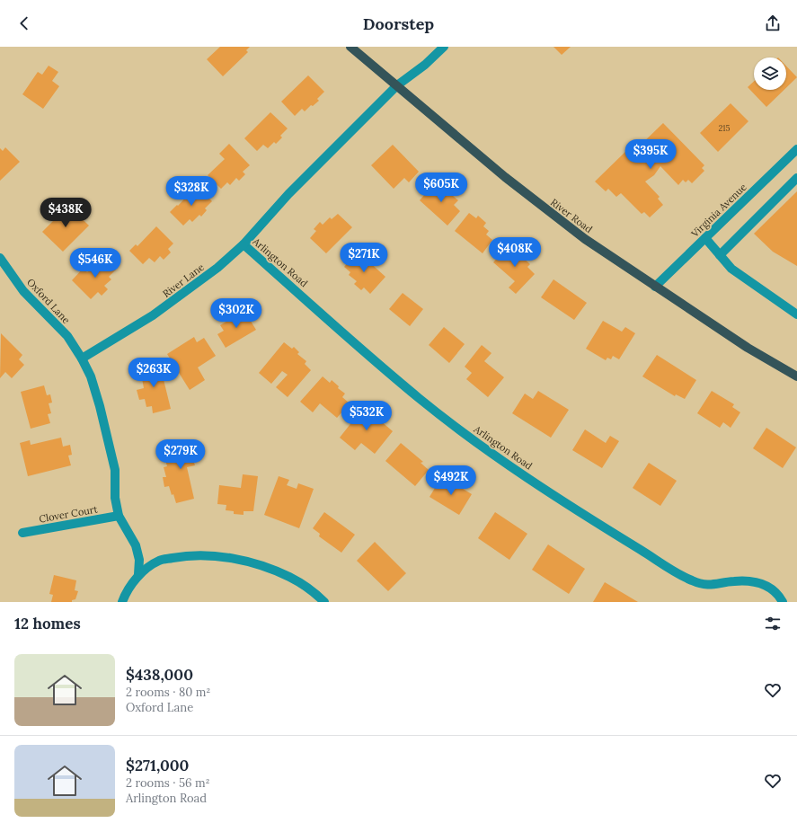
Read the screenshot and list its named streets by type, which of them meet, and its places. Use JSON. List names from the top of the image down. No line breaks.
{"streets":{"main road":["River Road"],"street":["Virginia Avenue","Arlington Road","River Lane","Oxford Lane","Clover Court"]},"crossings":[["Virginia Avenue","River Road"],["River Road","River Lane"],["Arlington Road","River Lane"],["River Lane","Oxford Lane"]],"house_numbers":["215"],"page":{"header":"Doorstep","price":["$395K","$605K","$328K","$438K","$408K","$271K","$546K","$302K","$263K","$532K","$279K","$492K"],"heading":"12 homes","list":[{"name":"$438,000","note":"2 rooms · 80 m² · Oxford Lane"},{"name":"$271,000","note":"2 rooms · 56 m² · Arlington Road"}]}}
